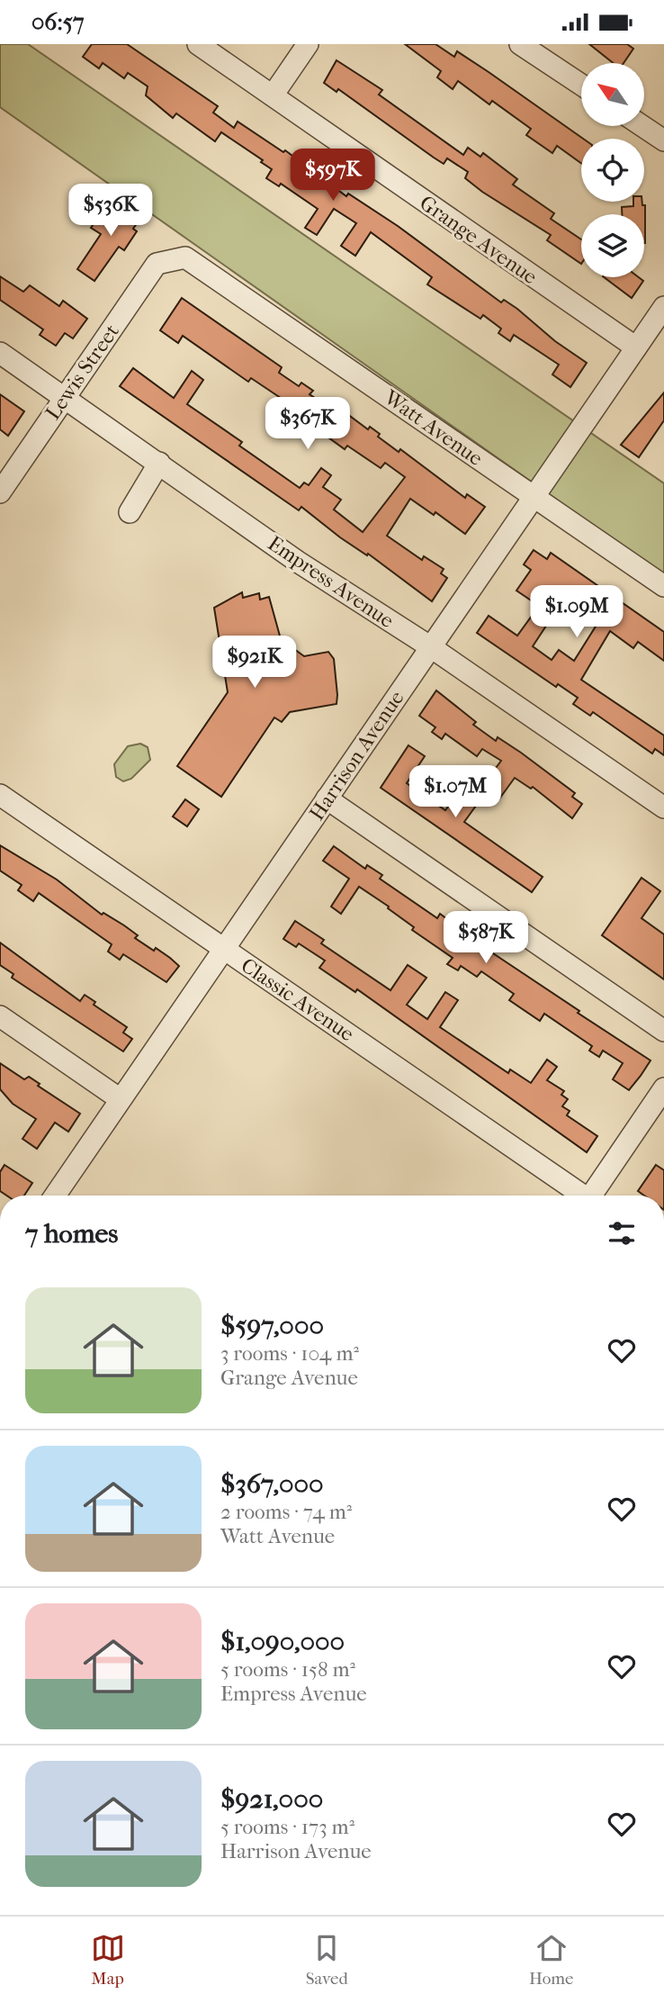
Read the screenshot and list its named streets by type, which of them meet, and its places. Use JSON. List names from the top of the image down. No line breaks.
{"streets":{"street":["Grange Avenue","Lewis Street","Watt Avenue","Empress Avenue","Harrison Avenue","Classic Avenue"]},"crossings":[["Grange Avenue","Harrison Avenue"],["Lewis Street","Watt Avenue"],["Lewis Street","Empress Avenue"],["Watt Avenue","Harrison Avenue"],["Empress Avenue","Harrison Avenue"],["Harrison Avenue","Classic Avenue"]],"north":"top left","page":{"status":"06:57","price":["$597K","$536K","$367K","$1.09M","$921K","$1.07M","$587K"],"heading":"7 homes","list":[{"name":"$597,000","note":"3 rooms · 104 m² · Grange Avenue"},{"name":"$367,000","note":"2 rooms · 74 m² · Watt Avenue"},{"name":"$1,090,000","note":"5 rooms · 158 m² · Empress Avenue"},{"name":"$921,000","note":"5 rooms · 173 m² · Harrison Avenue"}],"tabs":["Map","Saved","Home"]}}
